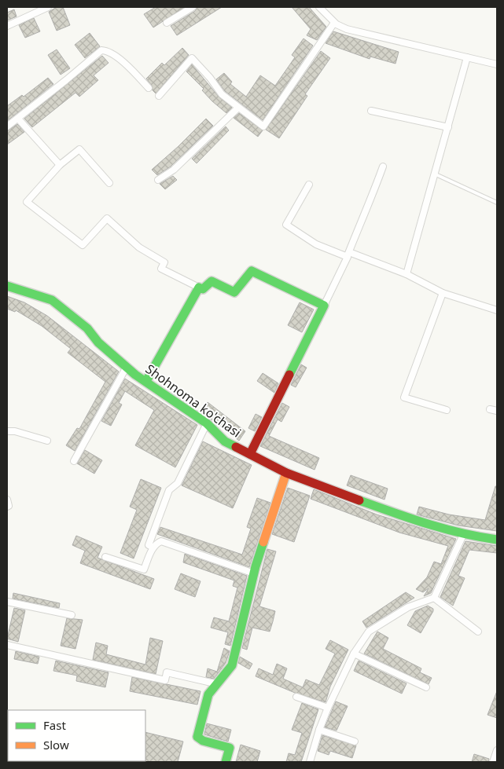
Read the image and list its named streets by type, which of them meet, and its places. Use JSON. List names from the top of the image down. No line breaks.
{"streets":{"street":["Shohnoma ko'chasi"]},"legend":["Fast","Slow"]}
